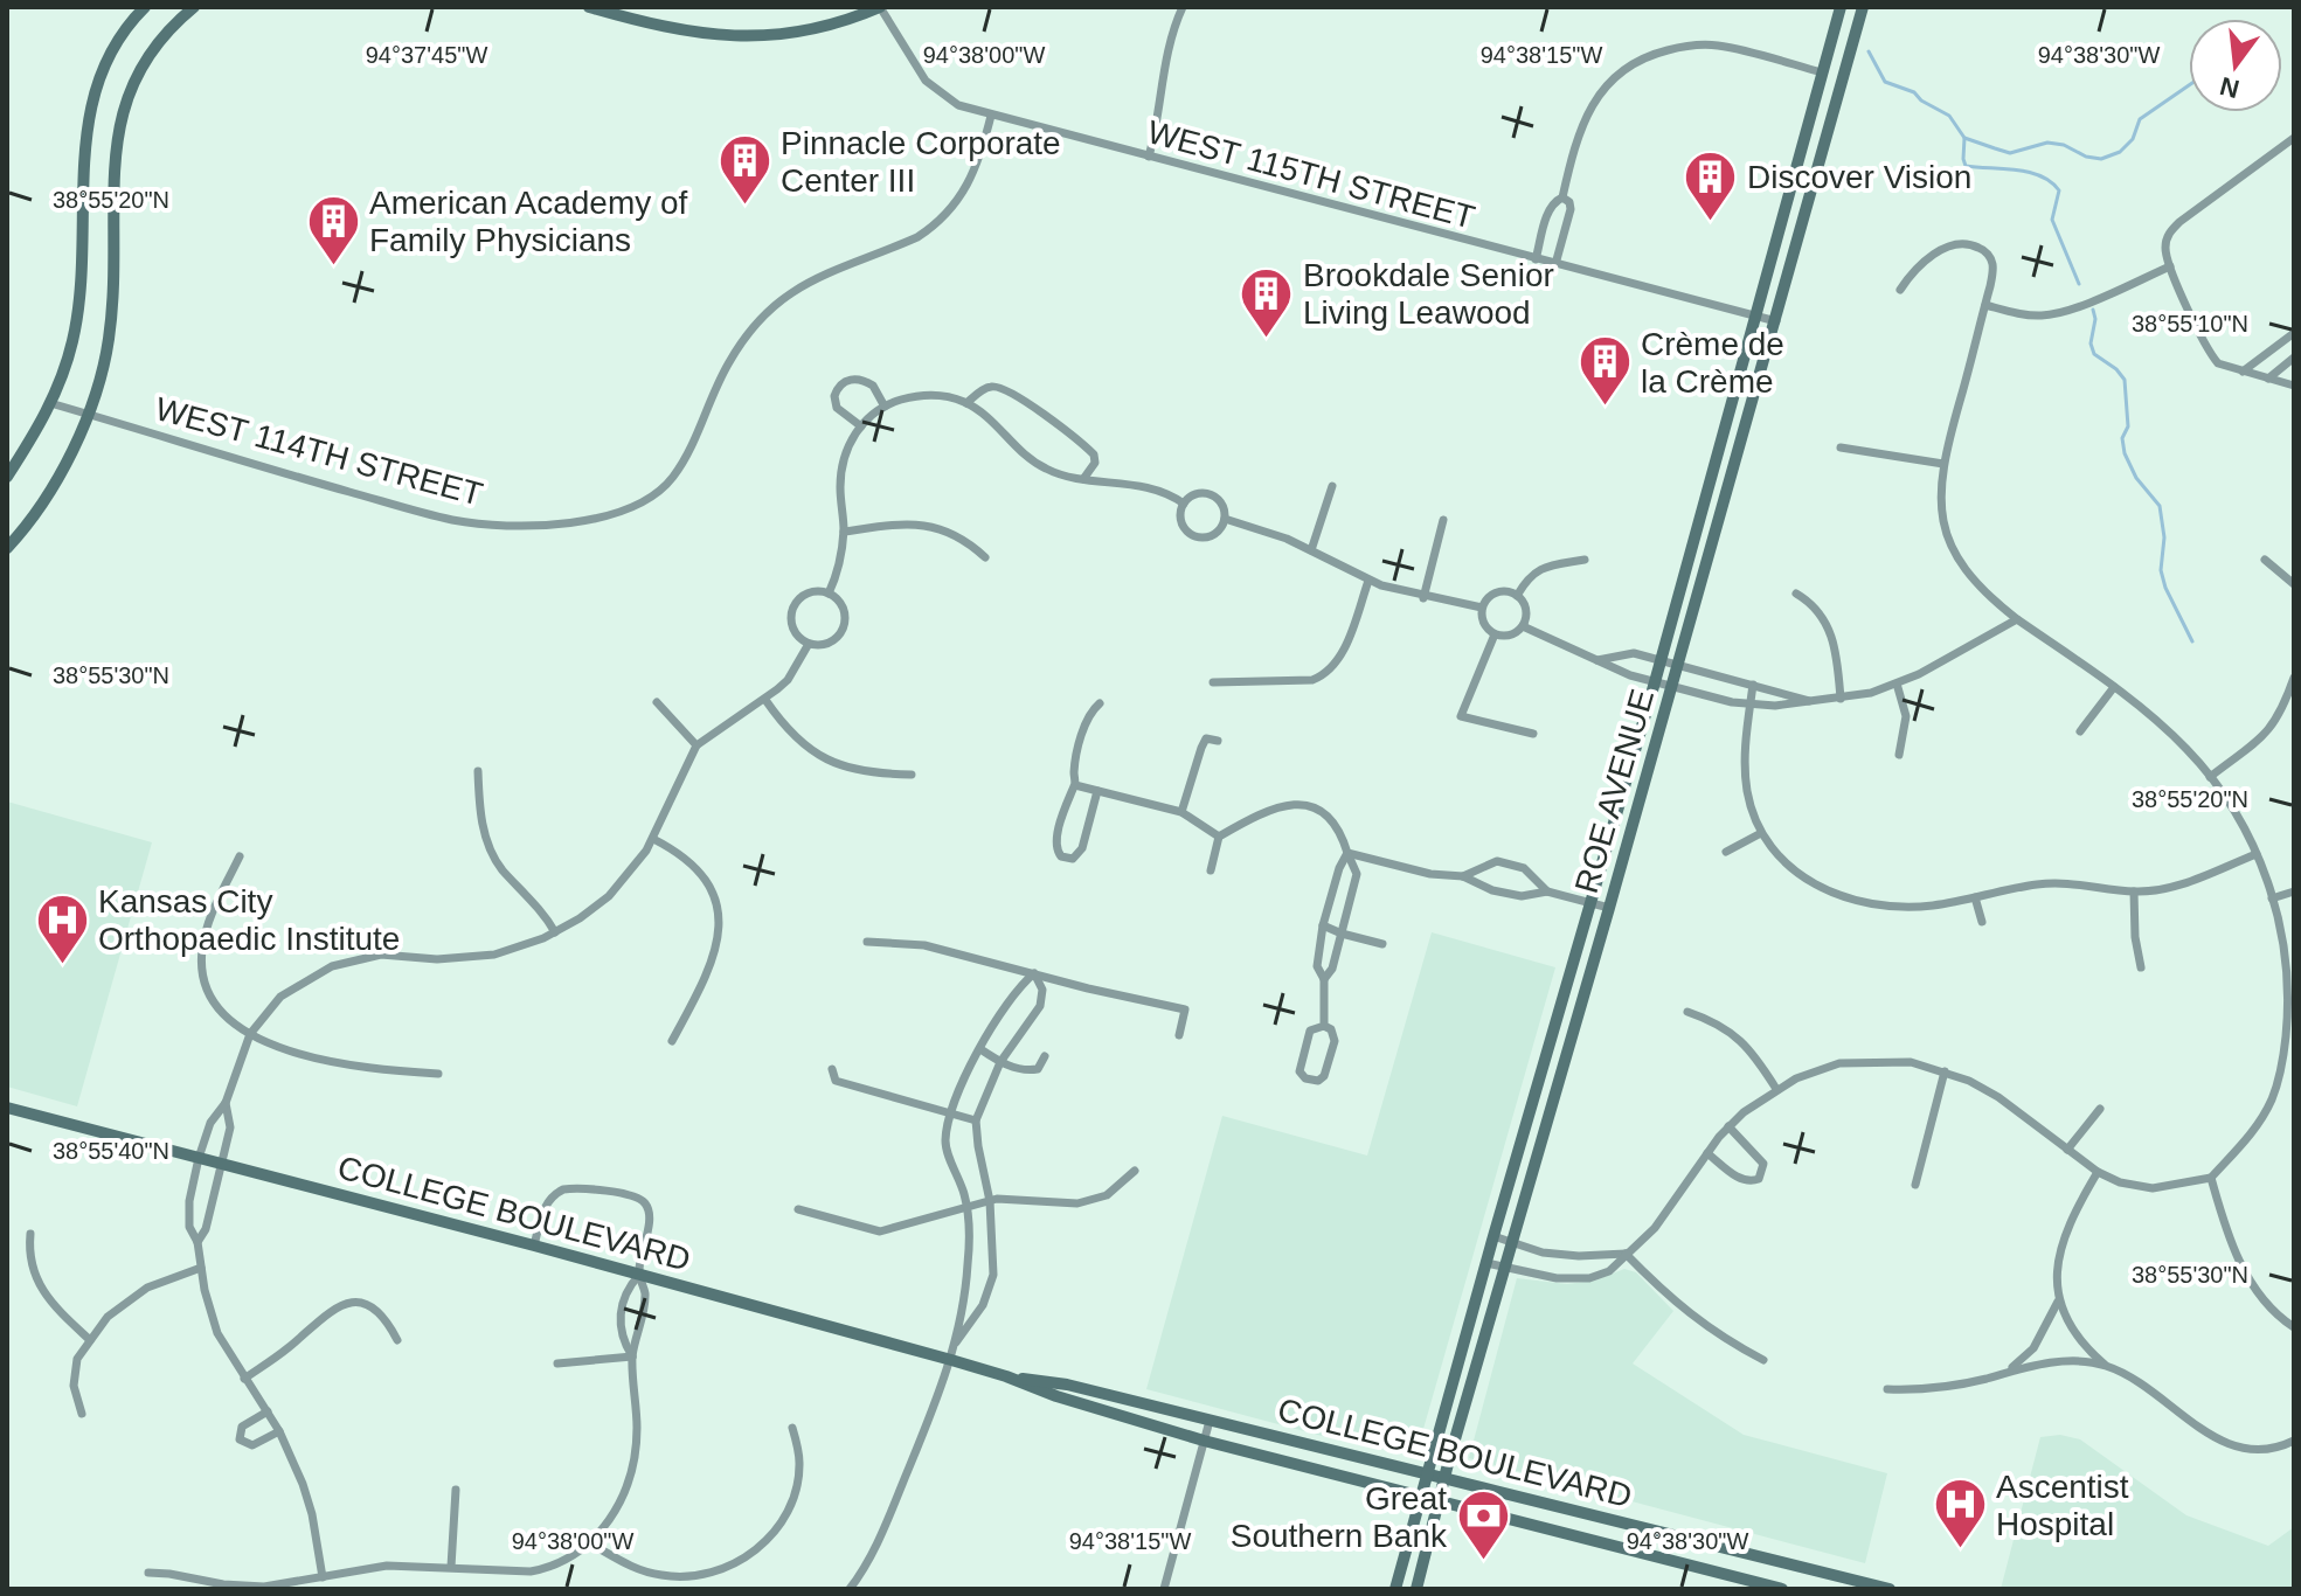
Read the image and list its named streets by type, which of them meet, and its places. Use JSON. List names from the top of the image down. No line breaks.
{"streets":{"main road":["ROE AVENUE","COLLEGE BOULEVARD"],"street":["WEST 115TH STREET","WEST 114TH STREET"]},"crossings":[["WEST 115TH STREET","WEST 114TH STREET"],["WEST 115TH STREET","ROE AVENUE"],["ROE AVENUE","COLLEGE BOULEVARD"]],"places":{"building":["Pinnacle Corporate Center III","Discover Vision","American Academy of Family Physicians","Brookdale Senior Living Leawood","Crème de la Crème"],"hospital":["Kansas City Orthopaedic Institute","Ascentist Hospital"],"bank":["Great Southern Bank"]},"north":"bottom","coordinates":["94°37'45\"W","94°38'00\"W","94°38'15\"W","94°38'30\"W","38°55'20\"N","38°55'10\"N","38°55'30\"N","38°55'40\"N"]}
